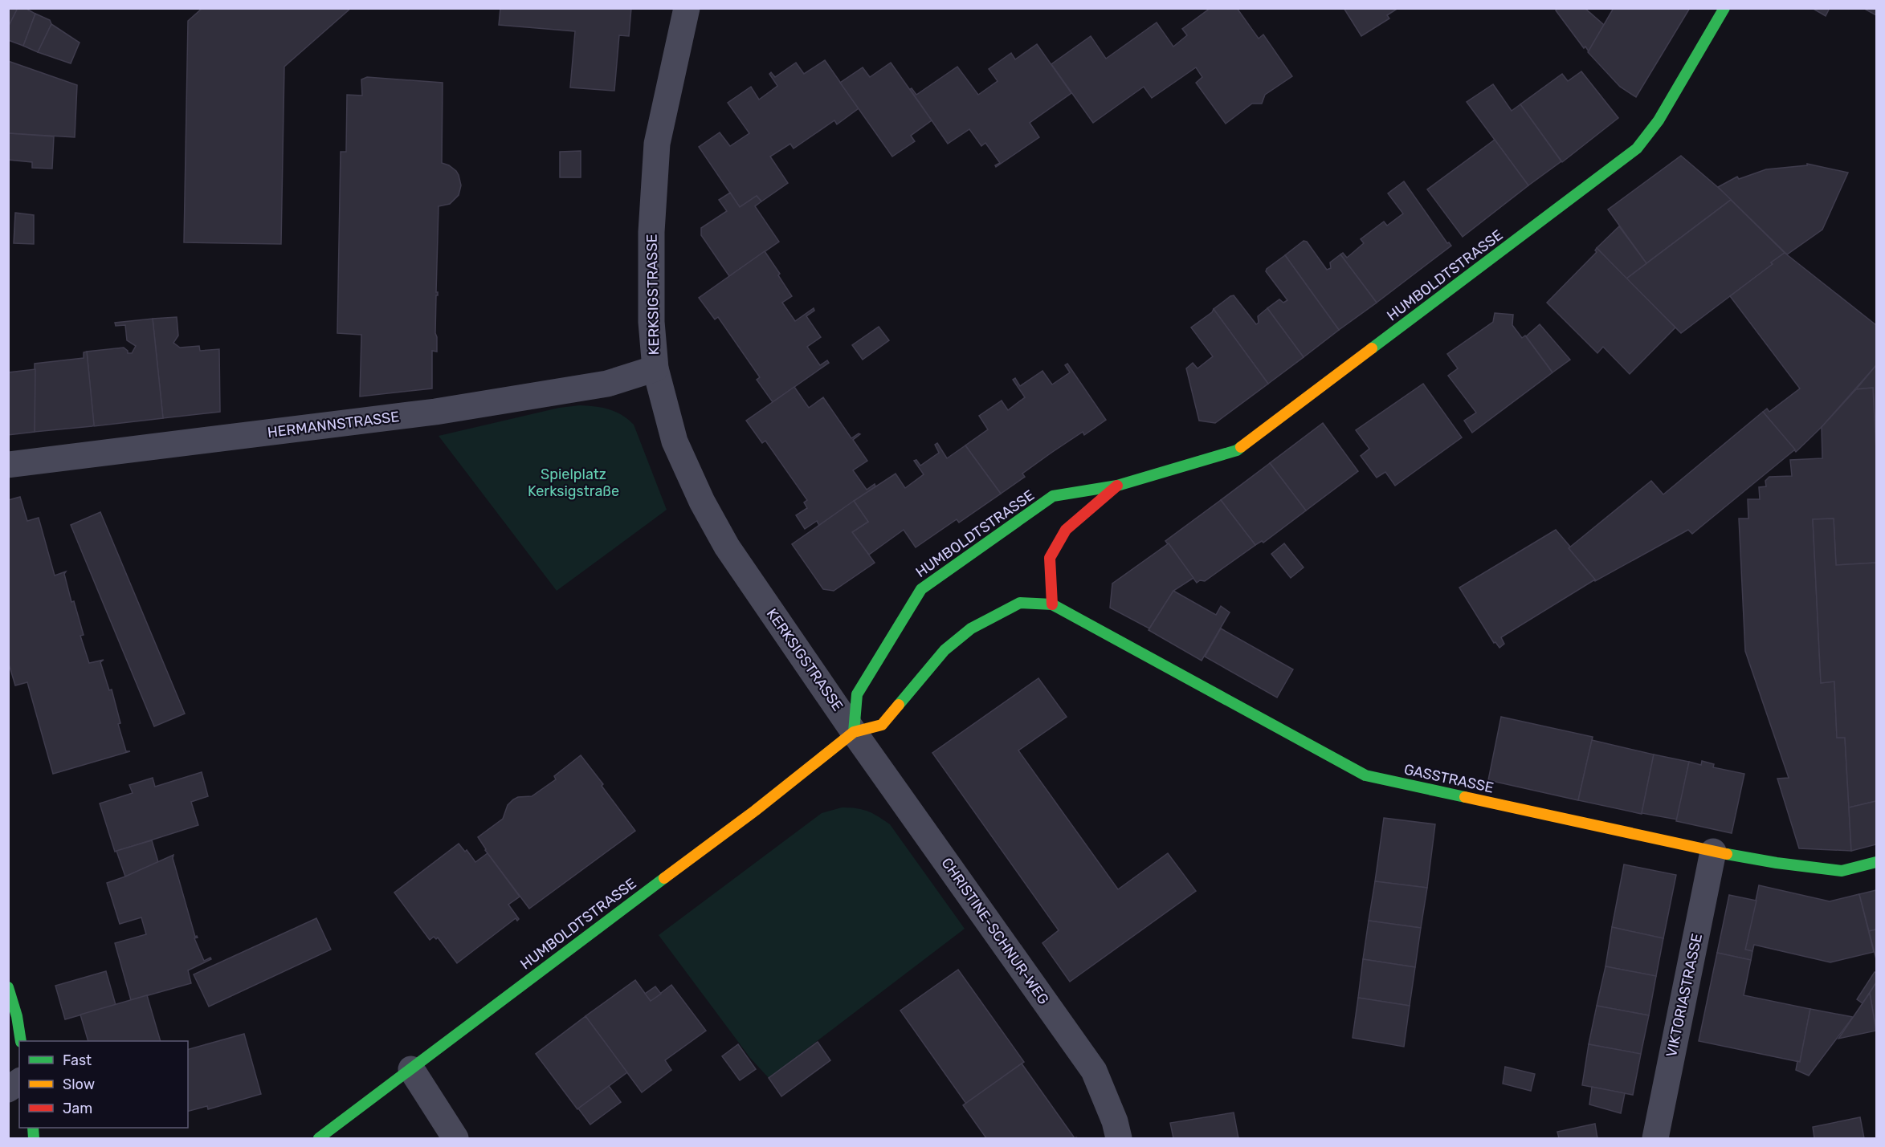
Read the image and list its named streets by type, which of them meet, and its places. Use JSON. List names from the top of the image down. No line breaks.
{"streets":{"street":["HUMBOLDTSTRASSE","KERKSIGSTRASSE","HERMANNSTRASSE","GASSTRASSE","CHRISTINE-SCHNUR-WEG","VIKTORIASTRASSE"]},"crossings":[["HUMBOLDTSTRASSE","KERKSIGSTRASSE"],["HUMBOLDTSTRASSE","GASSTRASSE"],["HUMBOLDTSTRASSE","CHRISTINE-SCHNUR-WEG"],["KERKSIGSTRASSE","HERMANNSTRASSE"],["KERKSIGSTRASSE","CHRISTINE-SCHNUR-WEG"],["GASSTRASSE","VIKTORIASTRASSE"]],"parks":["Spielplatz Kerksigstraße"],"legend":["Fast","Slow","Jam"]}
